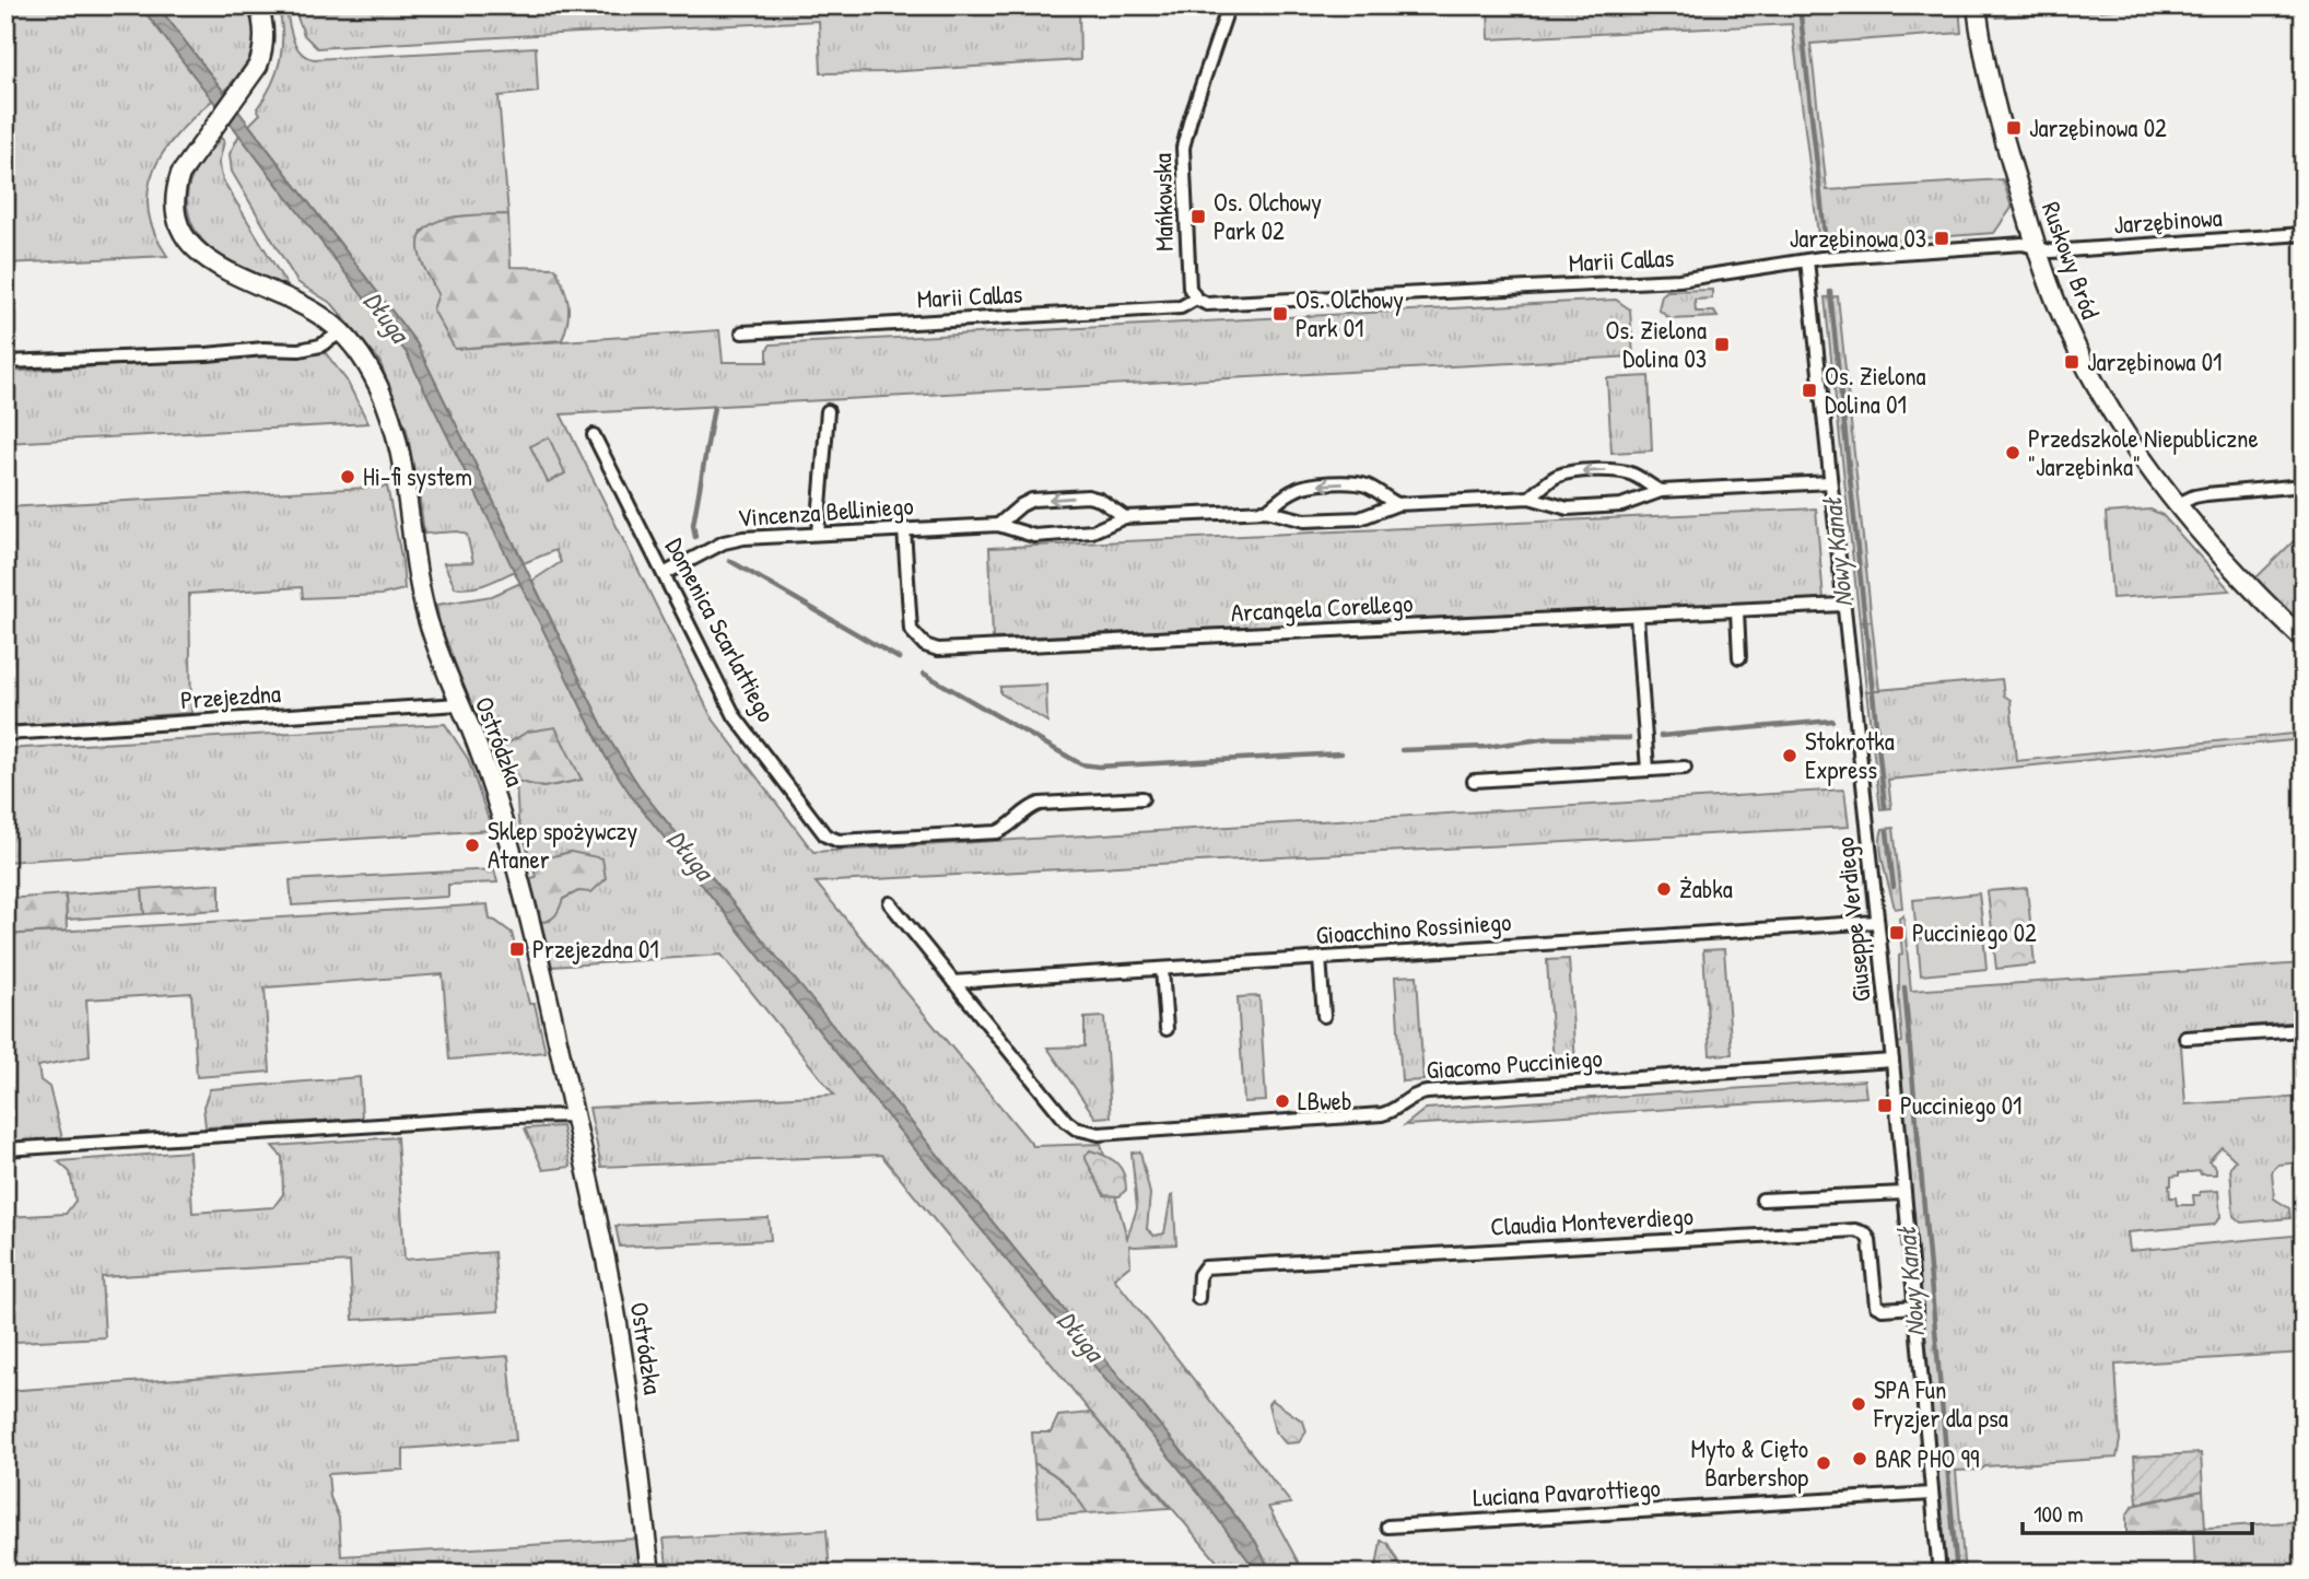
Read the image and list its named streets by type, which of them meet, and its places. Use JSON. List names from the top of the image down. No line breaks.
{"streets":{"street":["Mańkowska","Jarzębinowa","Marii Callas","Ruskowy Bród","Vincenza Belliniego","Arcangela Corellego","Domenica Scarlattiego","Przejezdna","Ostródzka","Giuseppe Verdiego","Gioacchino Rossiniego","Giacomo Pucciniego","Claudia Monteverdiego","Luciana Pavarottiego"]},"crossings":[["Mańkowska","Marii Callas"],["Jarzębinowa","Marii Callas"],["Jarzębinowa","Ruskowy Bród"],["Marii Callas","Ruskowy Bród"],["Marii Callas","Giuseppe Verdiego"],["Vincenza Belliniego","Arcangela Corellego"],["Vincenza Belliniego","Domenica Scarlattiego"],["Vincenza Belliniego","Giuseppe Verdiego"],["Arcangela Corellego","Giuseppe Verdiego"],["Przejezdna","Ostródzka"],["Giuseppe Verdiego","Gioacchino Rossiniego"],["Giuseppe Verdiego","Giacomo Pucciniego"],["Giuseppe Verdiego","Claudia Monteverdiego"],["Giuseppe Verdiego","Luciana Pavarottiego"],["Gioacchino Rossiniego","Giacomo Pucciniego"]],"water":["Długa","Nowy Kanał"],"places":{"transit":["Jarzębinowa 02","Os. Olchowy Park 02","Jarzębinowa 03","Os. Olchowy Park 01","Os. Zielona Dolina 03","Jarzębinowa 01","Os. Zielona Dolina 01","Pucciniego 02","Przejezdna 01","Pucciniego 01"],"other":["Przedszkole Niepubliczne \"Jarzębinka\"","Hi-fi system","Stokrotka Express","Sklep spożywczy Ataner","Żabka","LBweb","SPA Fun Fryzjer dla psa","BAR PHO 99","Myto & Cięto Barbershop"]},"scale_bar":"100 m"}
